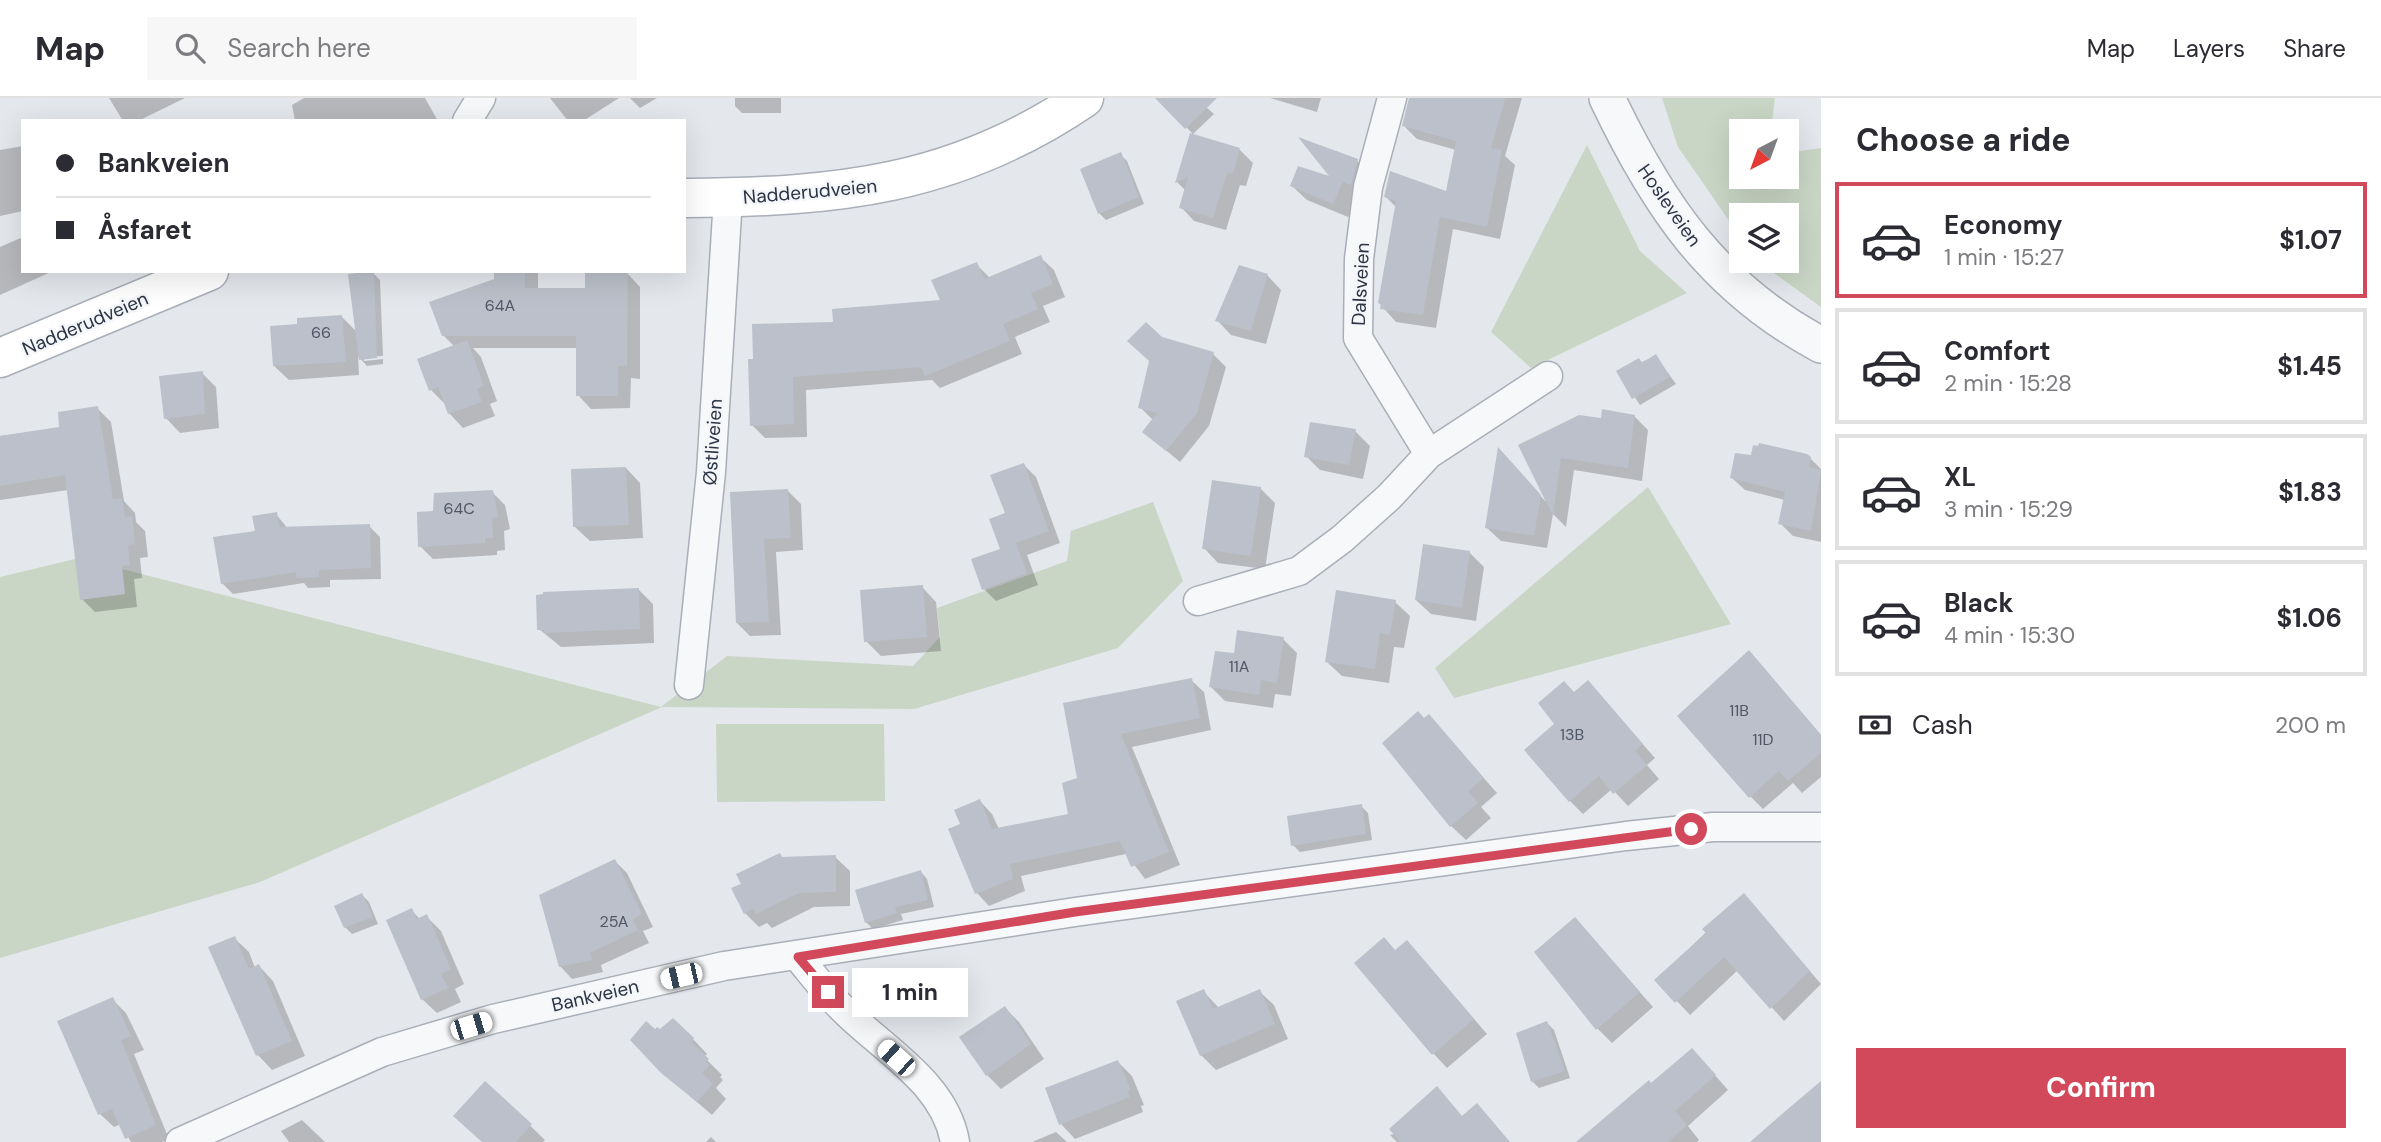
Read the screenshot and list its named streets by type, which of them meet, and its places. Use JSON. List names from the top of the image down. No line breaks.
{"streets":{"main road":["Nadderudveien"],"street":["Hosleveien","Dalsveien","Østliveien","Bankveien"]},"crossings":[["Nadderudveien","Østliveien"]],"house_numbers":["64A","66","64C","11A","11B","13B","11D","25A"],"north":"bottom left","page":{"header":"Map","search":"Search here","nav":["Map","Layers","Share"],"heading":"Choose a ride","banner":["Bankveien","Åsfaret"],"list":[{"name":"Economy","note":"1 min · 15:27","value":"$1.07"},{"name":"Comfort","note":"2 min · 15:28","value":"$1.45"},{"name":"XL","note":"3 min · 15:29","value":"$1.83"},{"name":"Black","note":"4 min · 15:30","value":"$1.06"}],"pay":["Cash","200 m"],"bubble":"1 min","buttons":"Confirm"}}
